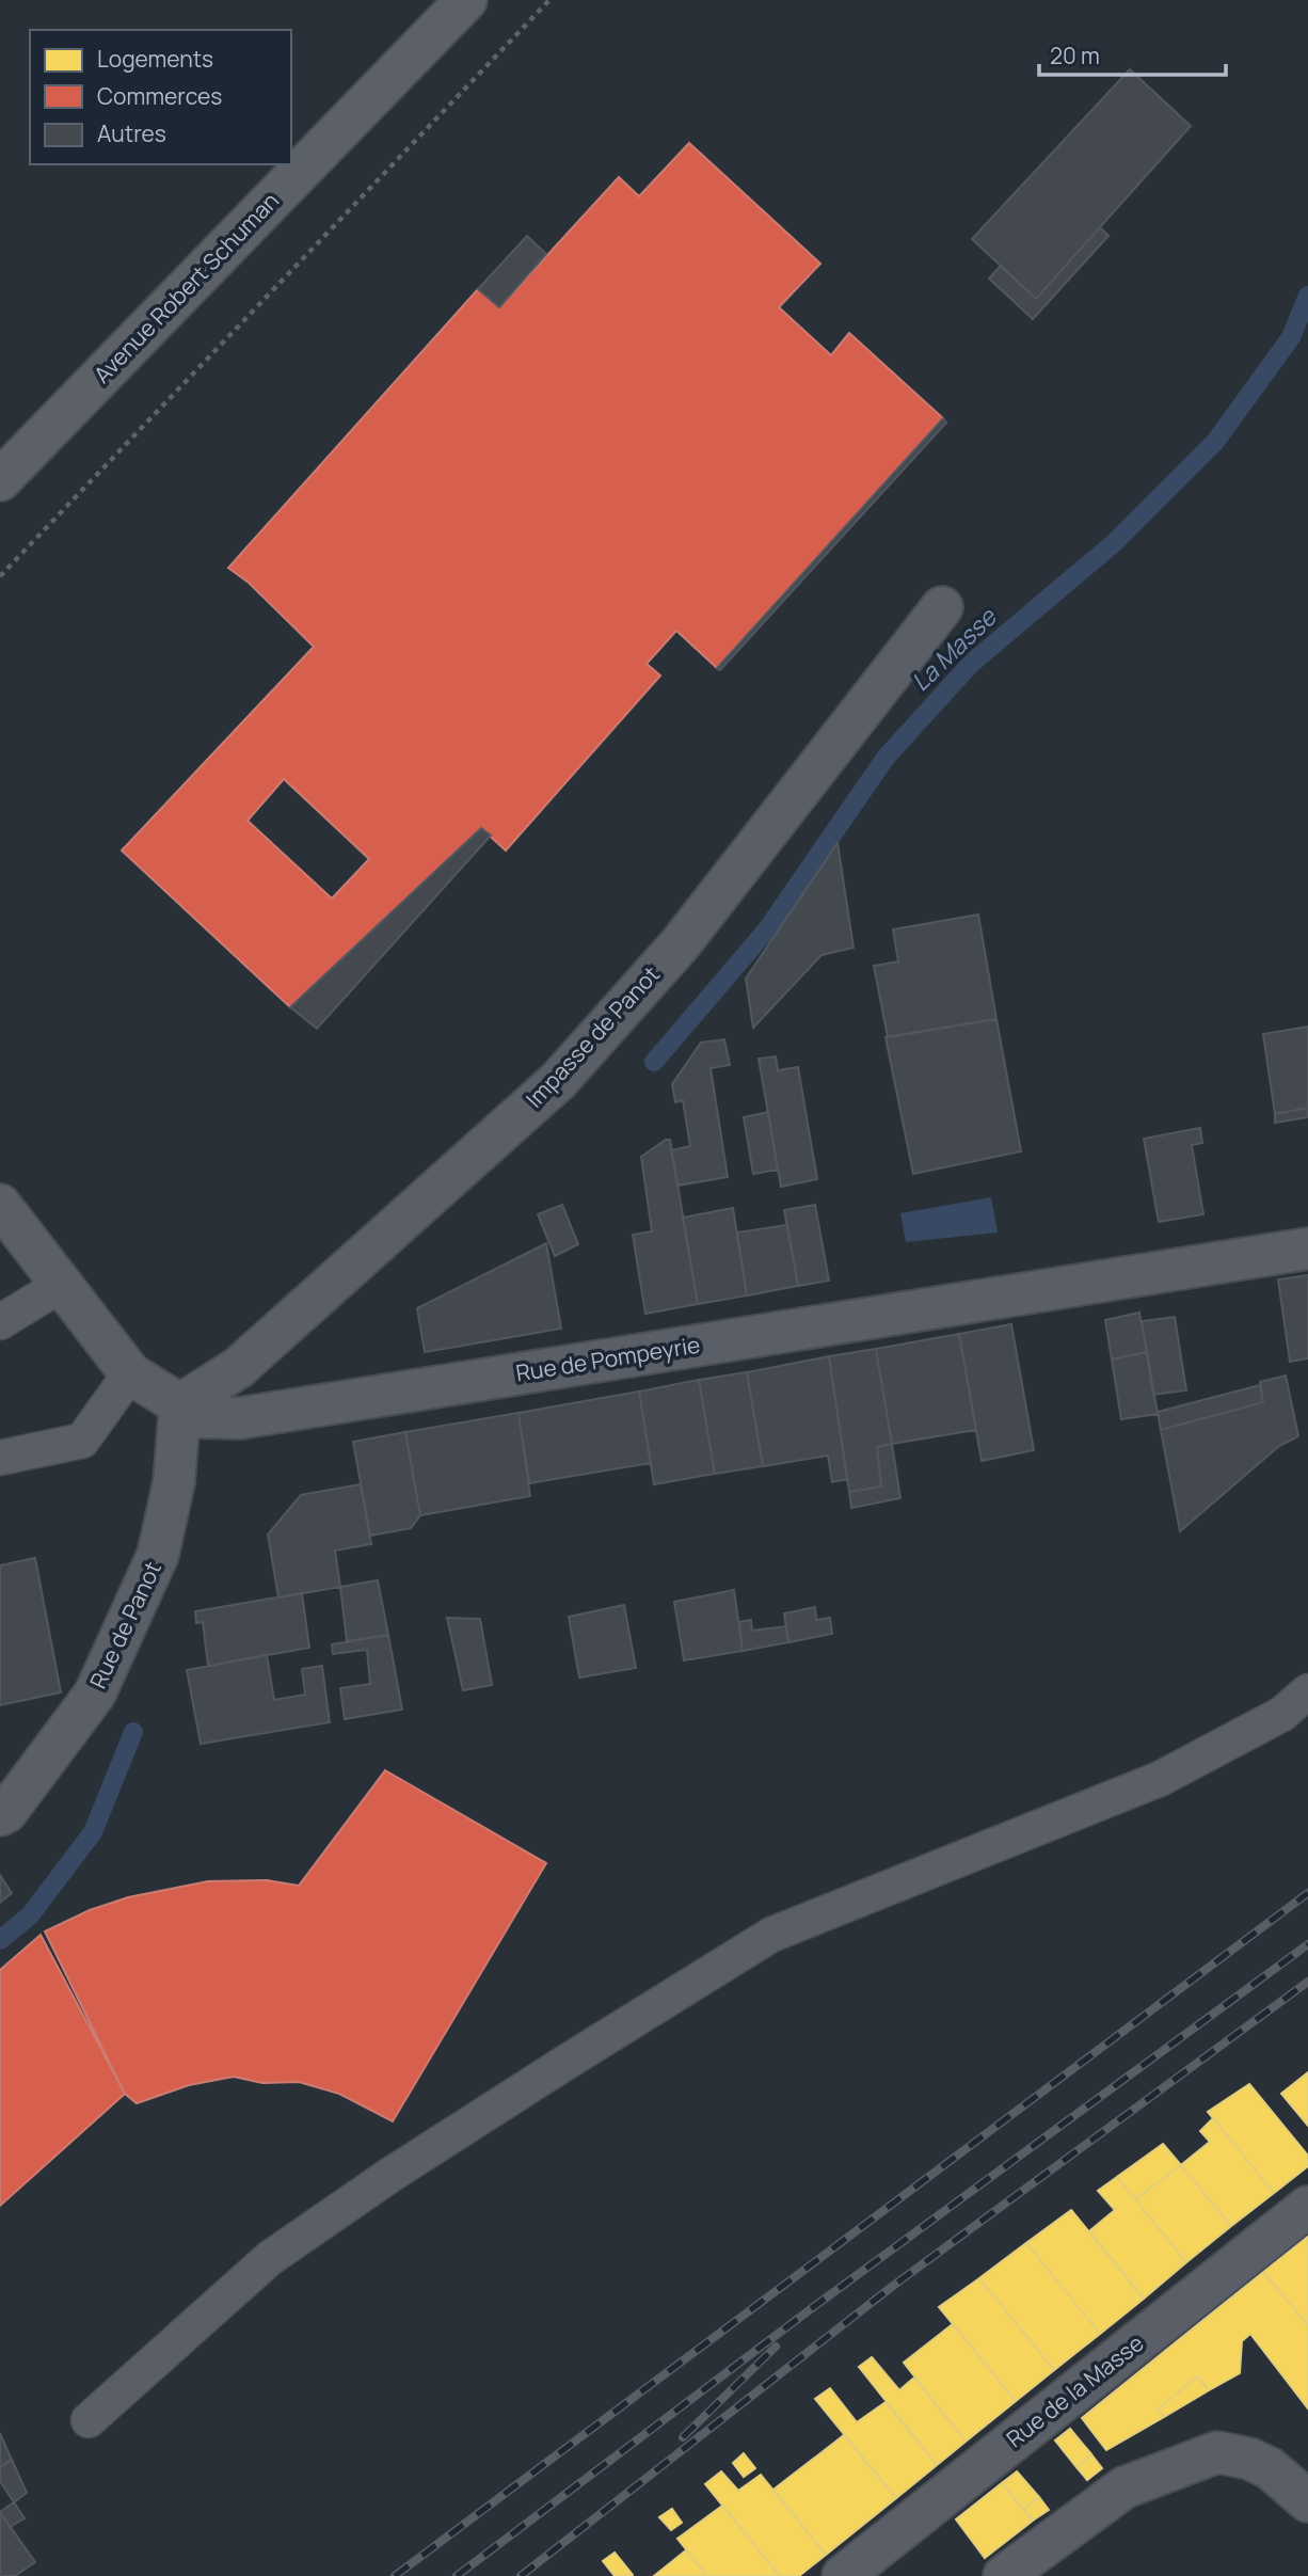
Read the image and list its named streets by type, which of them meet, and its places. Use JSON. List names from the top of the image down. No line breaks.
{"streets":{"main road":["Avenue Robert Schuman"],"street":["Impasse de Panot","Rue de Pompeyrie","Rue de Panot","Rue de la Masse"]},"crossings":[["Impasse de Panot","Rue de Pompeyrie"],["Impasse de Panot","Rue de Panot"],["Rue de Pompeyrie","Rue de Panot"]],"water":["La Masse"],"legend":["Logements","Commerces","Autres"],"scale_bar":"20 m"}
